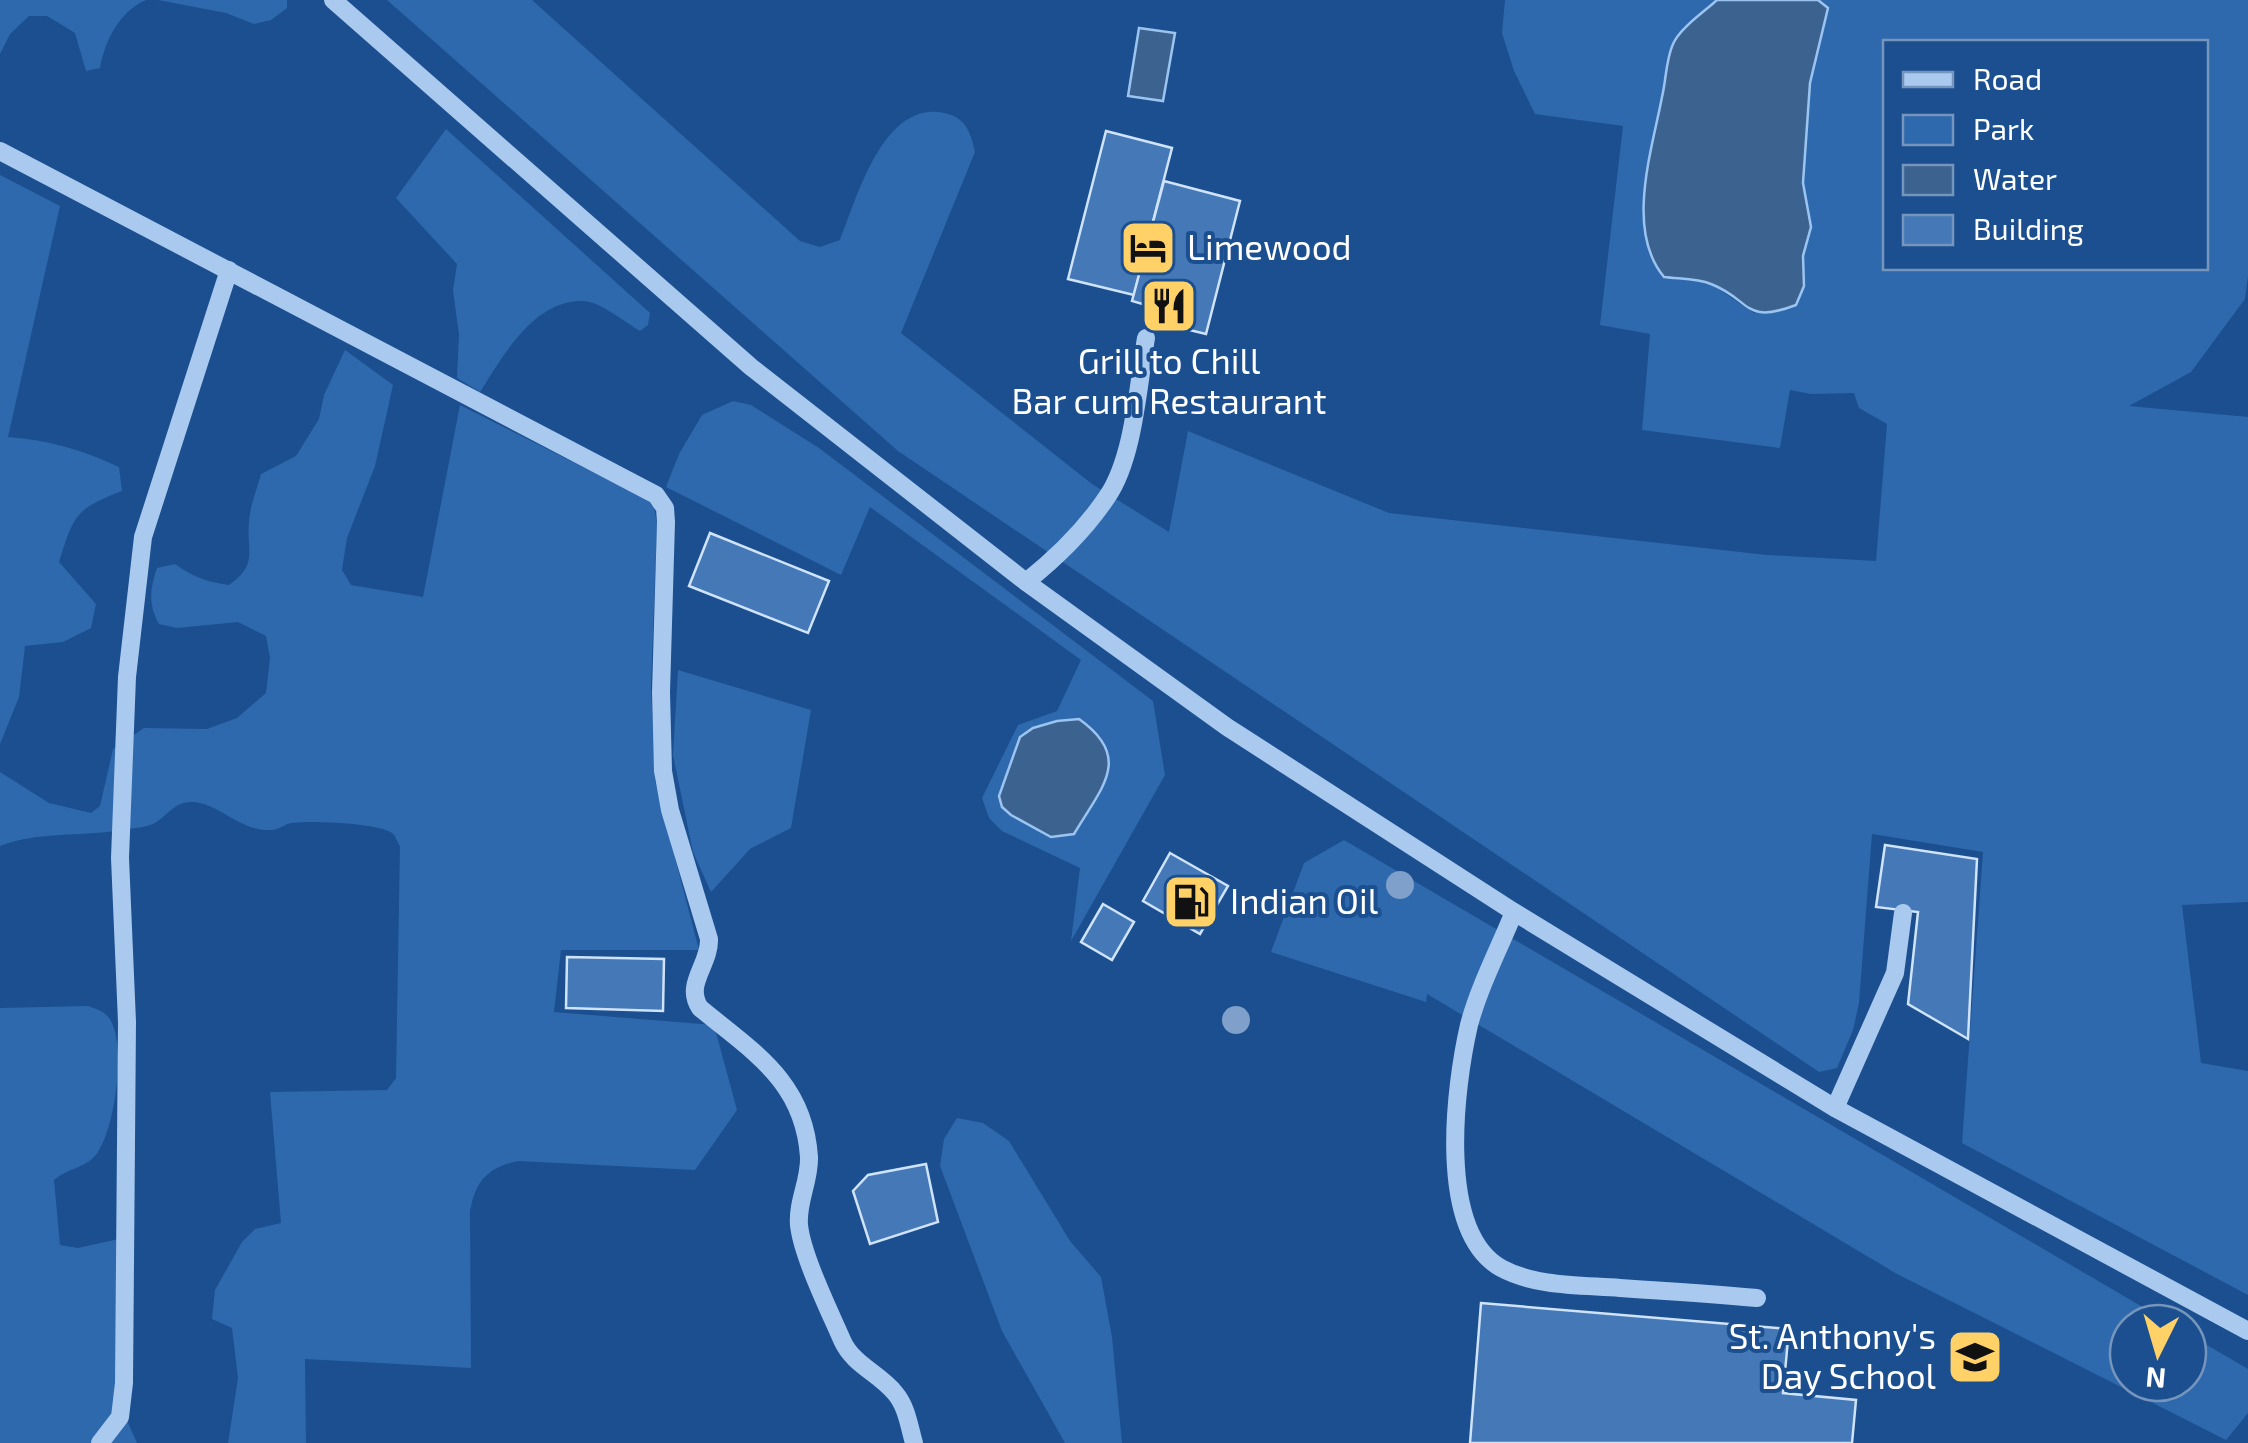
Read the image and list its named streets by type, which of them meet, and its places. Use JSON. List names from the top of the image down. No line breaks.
{"places":{"hotel":["Limewood"],"restaurant":["Grill to Chill Bar cum Restaurant"],"fuel station":["Indian Oil"],"school or university":["St. Anthony's Day School"]},"legend":["Road","Park","Water","Building"],"north":"bottom"}
